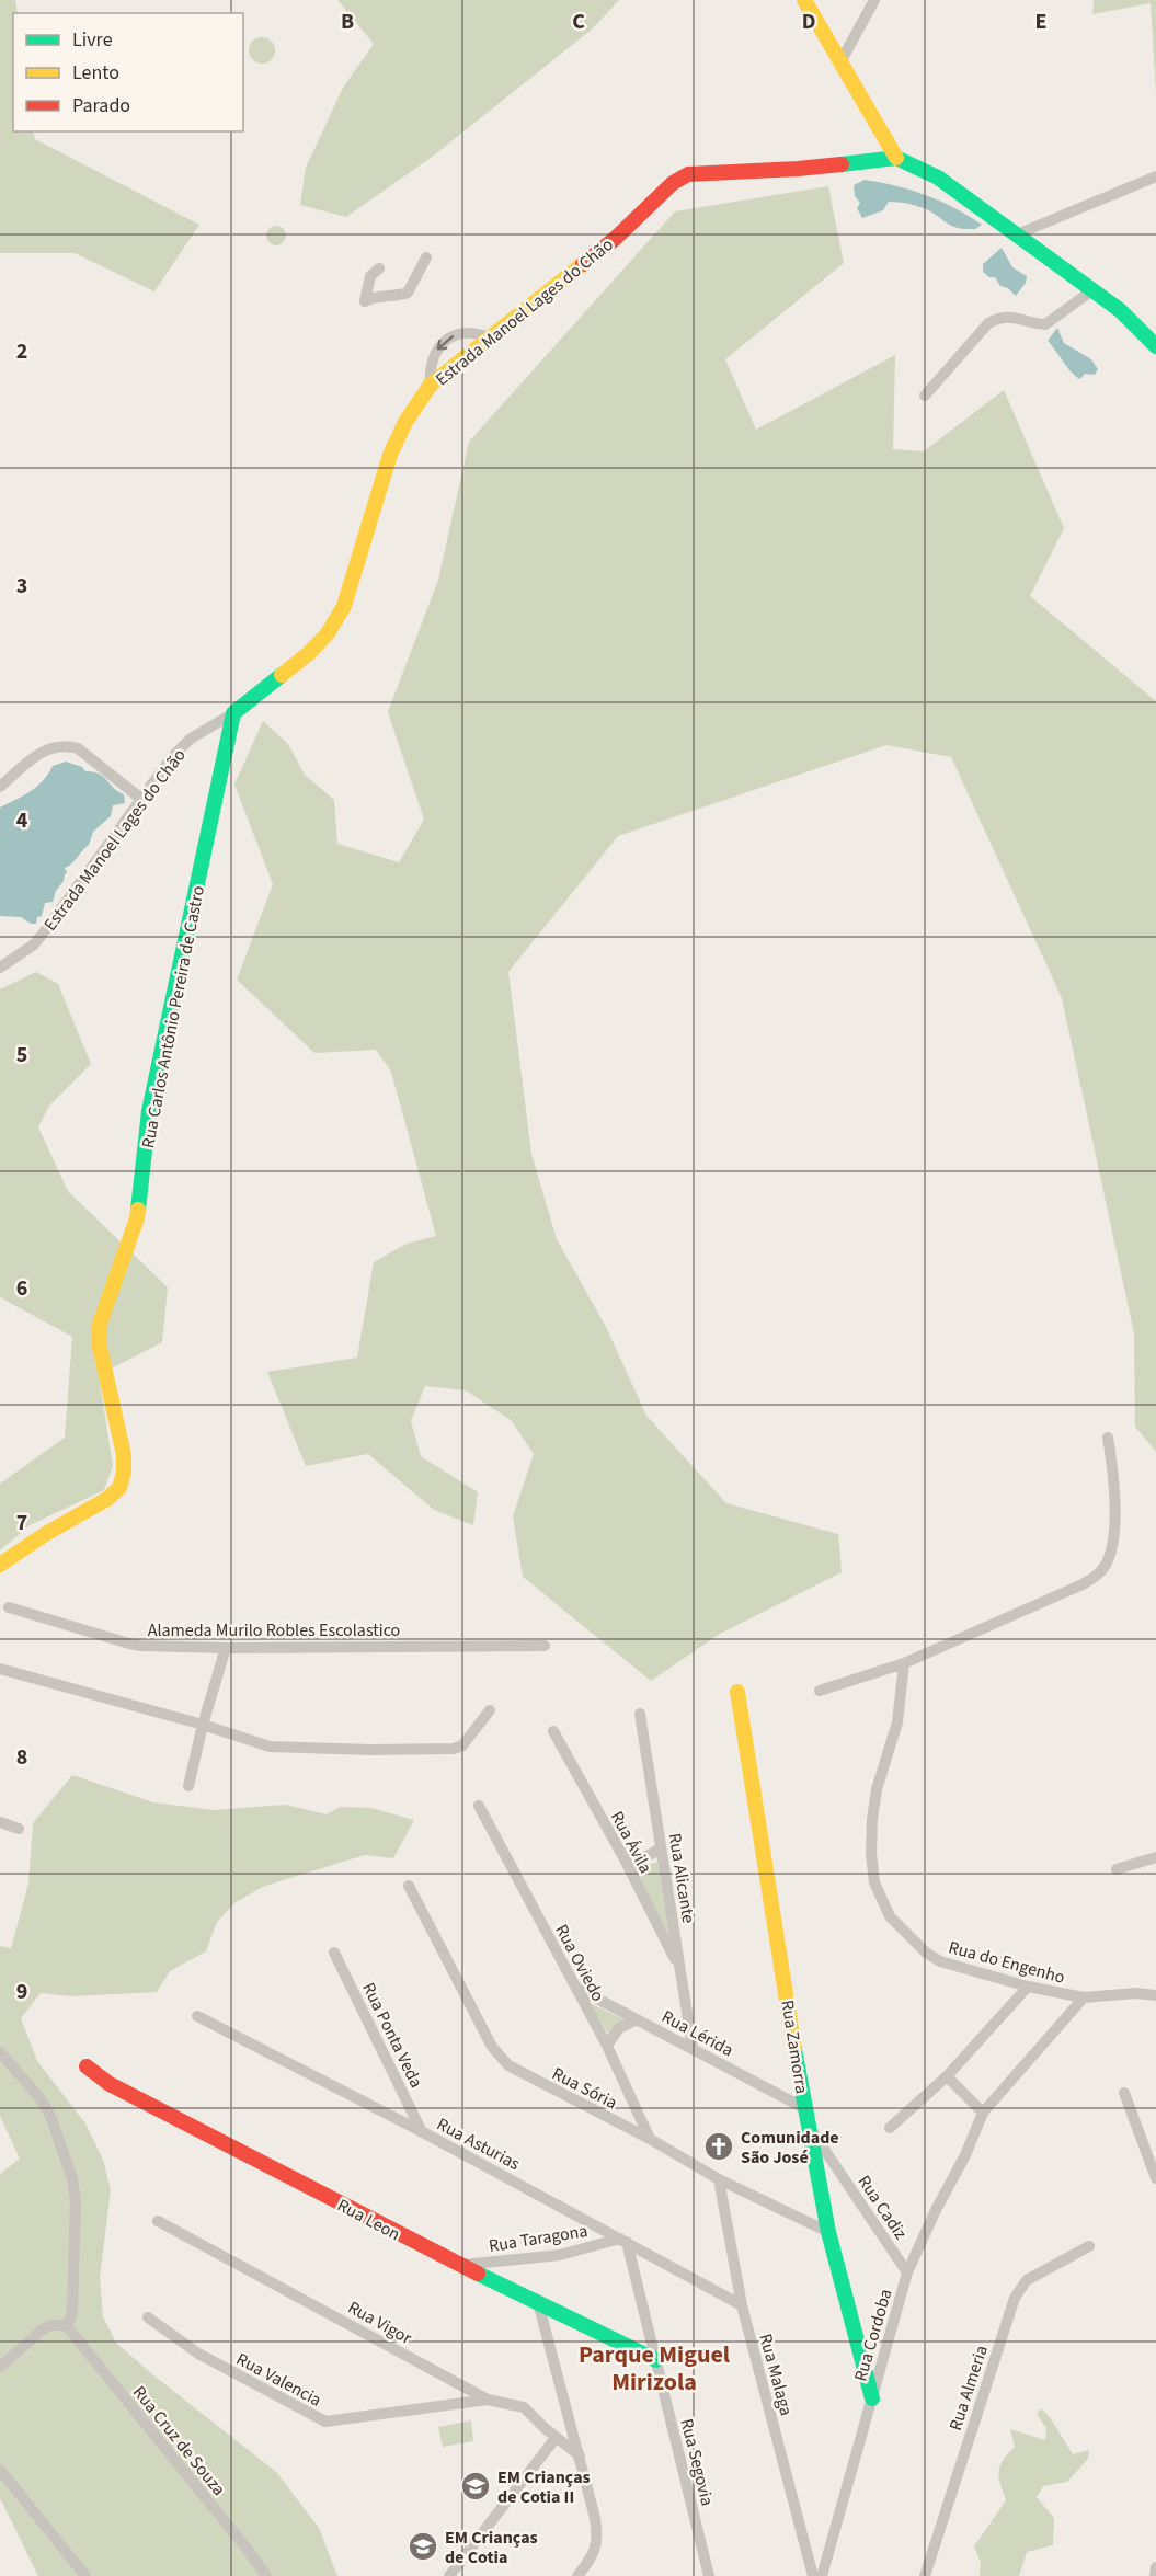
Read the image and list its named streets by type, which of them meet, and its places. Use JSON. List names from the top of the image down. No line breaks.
{"streets":{"street":["Estrada Manoel Lages do Chão","Rua Carlos Antônio Pereira de Castro","Alameda Murilo Robles Escolastico","Rua Ávila","Rua Alicante","Rua do Engenho","Rua Oviedo","Rua Lérida","Rua Ponta Veda","Rua Zamorra","Rua Sória","Rua Asturias","Rua Cadiz","Rua Leon","Rua Taragona","Rua Vigor","Rua Cordoba","Rua Malaga","Rua Valencia","Rua Almeria","Rua Cruz de Souza","Rua Segovia"]},"crossings":[["Estrada Manoel Lages do Chão","Rua Carlos Antônio Pereira de Castro"],["Rua Ávila","Rua Alicante"],["Rua Alicante","Rua Lérida"],["Rua do Engenho","Rua Cordoba"],["Rua Oviedo","Rua Lérida"],["Rua Oviedo","Rua Sória"],["Rua Lérida","Rua Zamorra"],["Rua Ponta Veda","Rua Asturias"],["Rua Zamorra","Rua Sória"],["Rua Zamorra","Rua Cadiz"],["Rua Zamorra","Rua Cordoba"],["Rua Sória","Rua Malaga"],["Rua Asturias","Rua Taragona"],["Rua Asturias","Rua Malaga"],["Rua Asturias","Rua Segovia"],["Rua Cadiz","Rua Cordoba"],["Rua Leon","Rua Taragona"],["Rua Leon","Rua Segovia"],["Rua Taragona","Rua Segovia"],["Rua Vigor","Rua Valencia"]],"districts":["Parque Miguel Mirizola"],"places":{"church":["Comunidade São José"],"school or university":["EM Crianças de Cotia II","EM Crianças de Cotia"]},"legend":["Livre","Lento","Parado"],"grid":{"columns":["B","C","D","E"],"rows":["2","3","4","5","6","7","8","9"]}}
